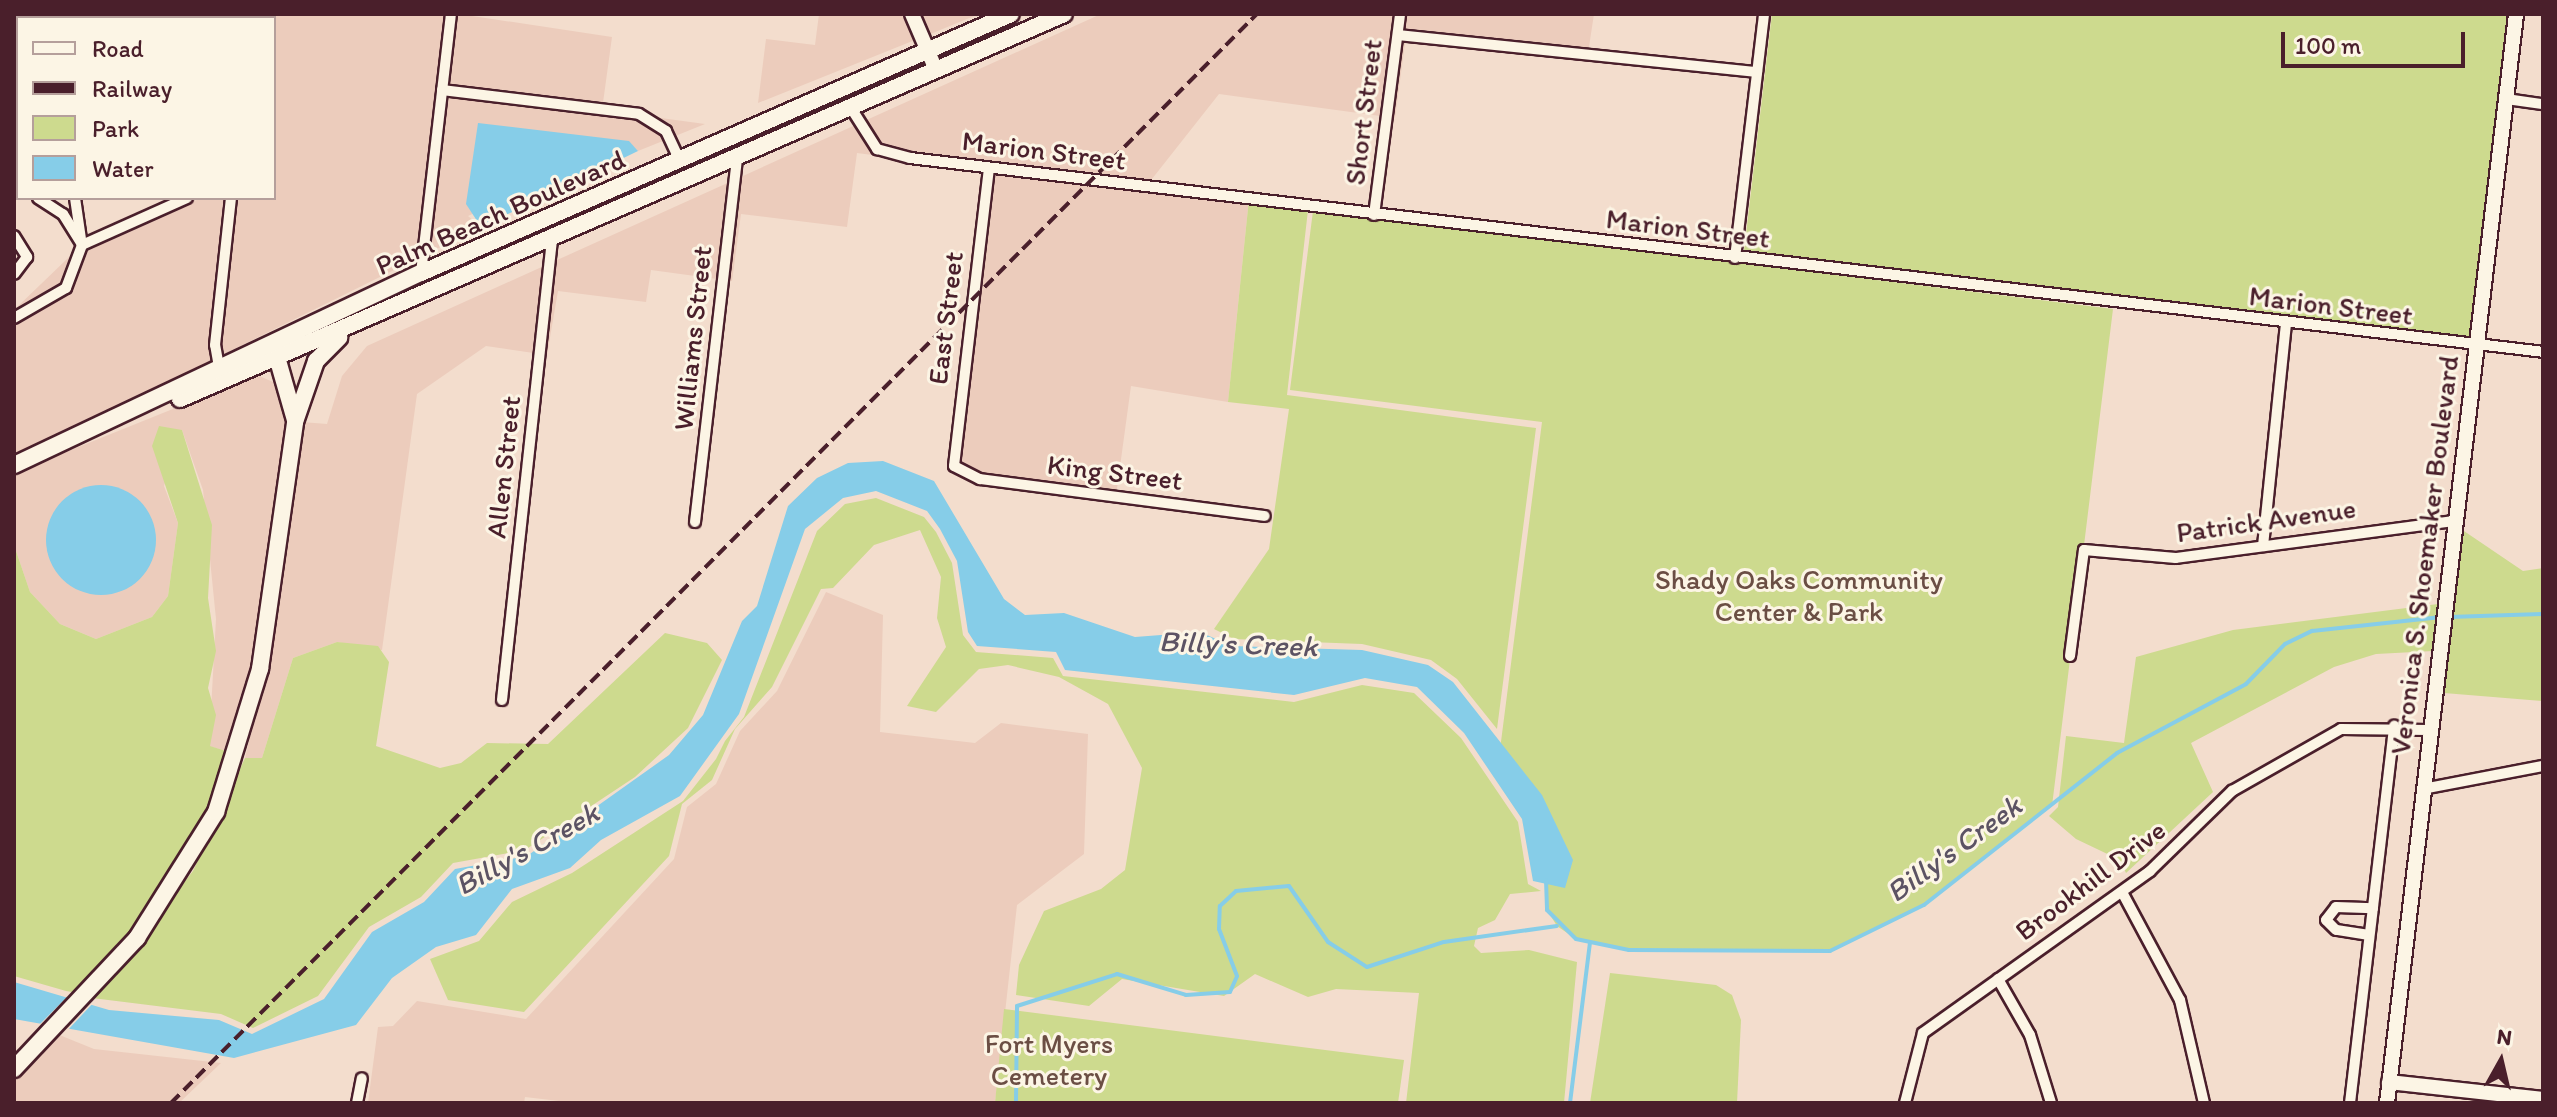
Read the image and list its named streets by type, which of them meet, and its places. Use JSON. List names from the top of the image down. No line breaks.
{"streets":{"main road":["Palm Beach Boulevard"],"street":["Short Street","Marion Street","East Street","Williams Street","Allen Street","King Street","Patrick Avenue","Veronica S. Shoemaker Boulevard","Brookhill Drive"]},"crossings":[["Short Street","Marion Street"],["Marion Street","Palm Beach Boulevard"],["Marion Street","East Street"],["Marion Street","Veronica S. Shoemaker Boulevard"],["Palm Beach Boulevard","Williams Street"],["Palm Beach Boulevard","Allen Street"],["East Street","King Street"],["Patrick Avenue","Veronica S. Shoemaker Boulevard"],["Veronica S. Shoemaker Boulevard","Brookhill Drive"]],"water":["Billy's Creek"],"parks":["Shady Oaks Community Center & Park","Fort Myers Cemetery"],"legend":["Road","Railway","Park","Water"],"scale_bar":"100 m","north":"top"}
